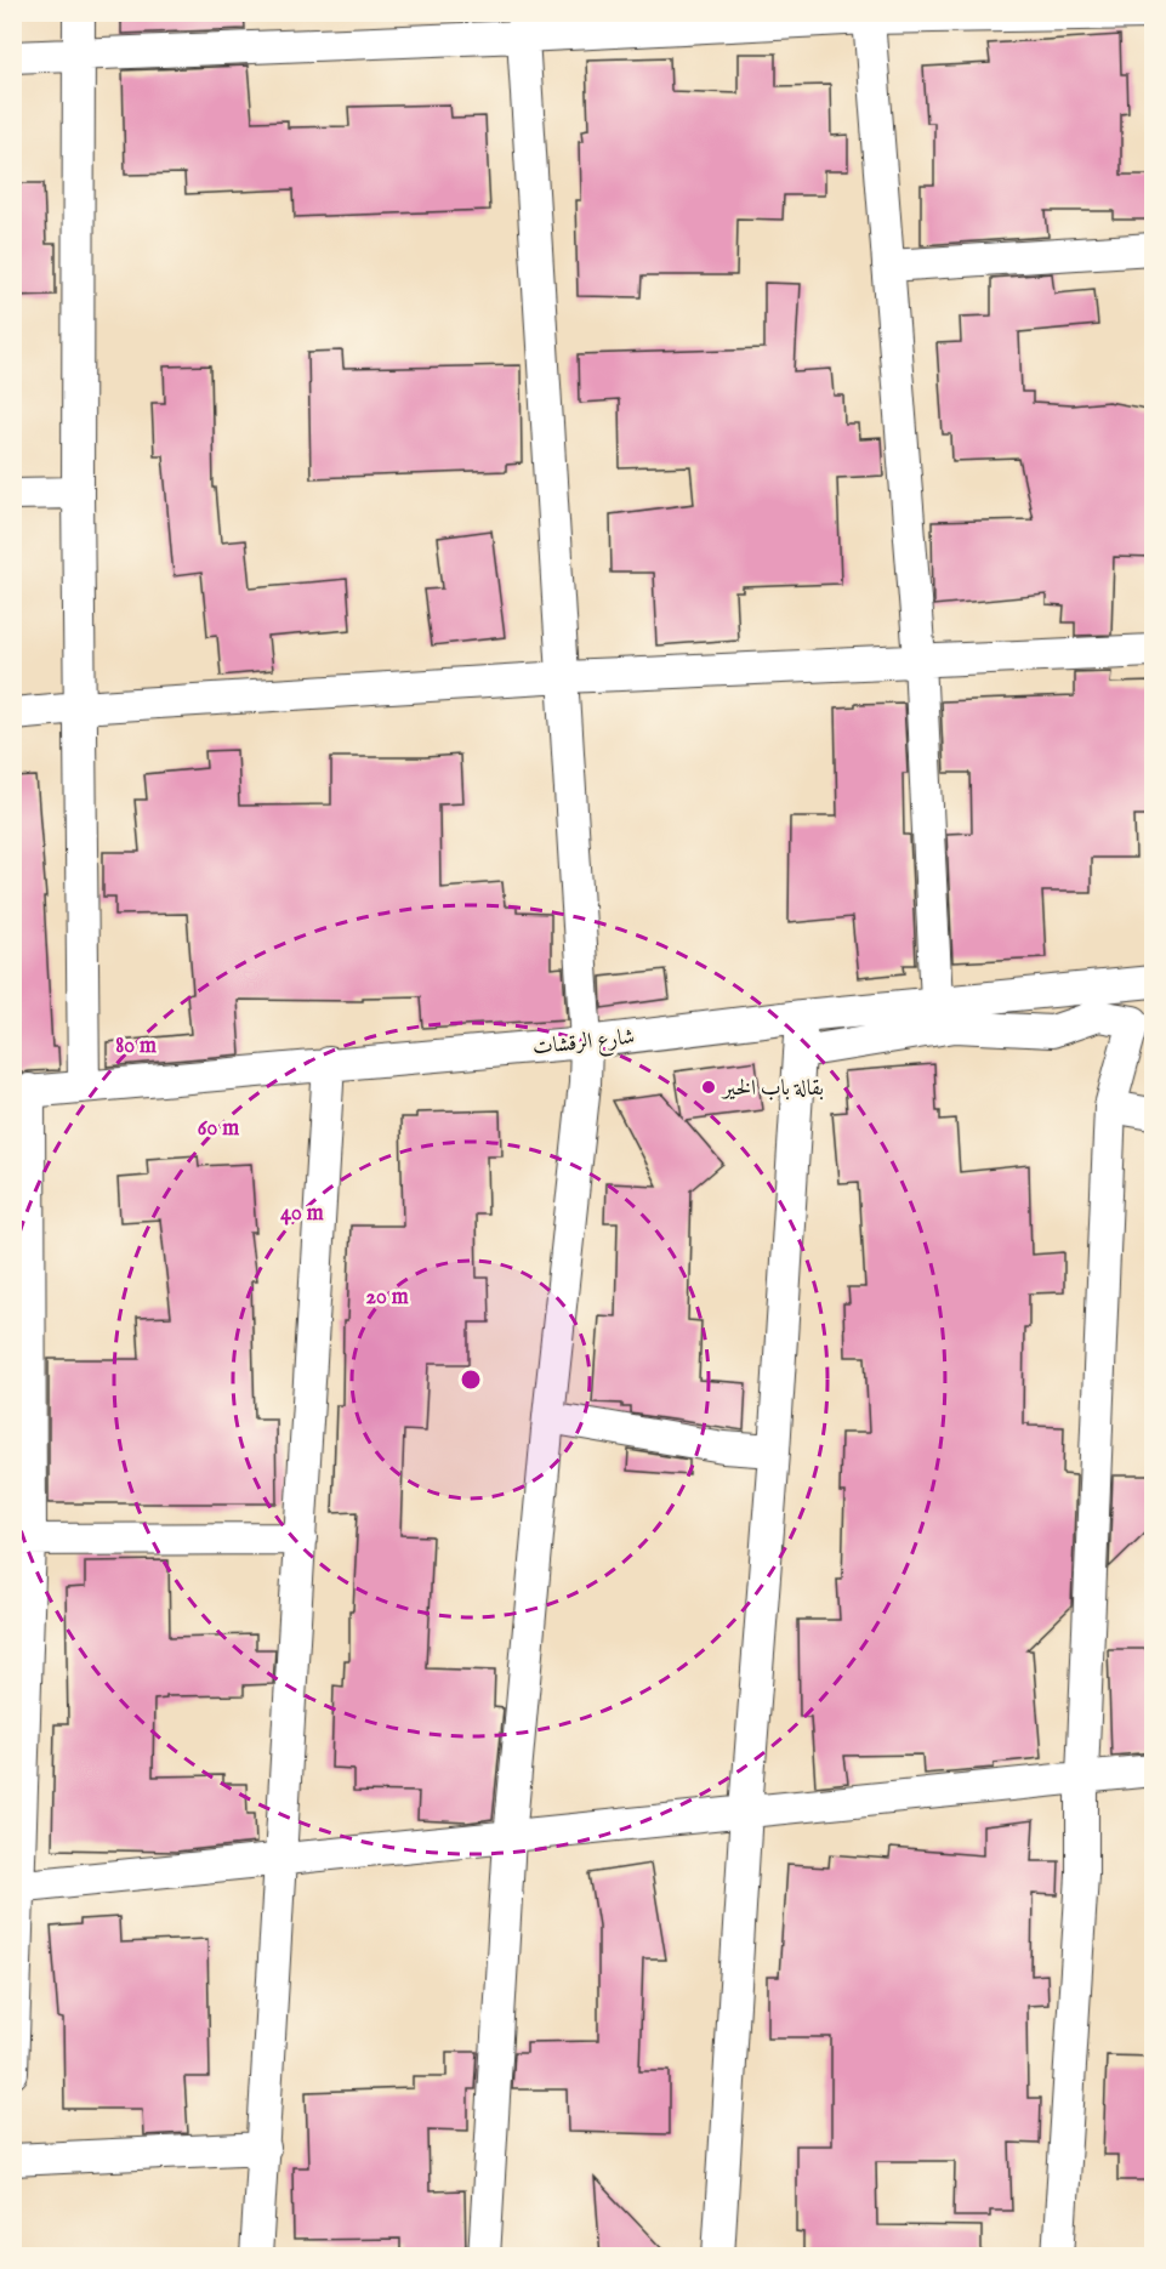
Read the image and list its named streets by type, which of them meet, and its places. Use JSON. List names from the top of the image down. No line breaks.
{"streets":{"street":["شارع الرقشات"]},"places":["بقالة باب الخير"],"rings":["80 m","60 m","40 m","20 m"]}
